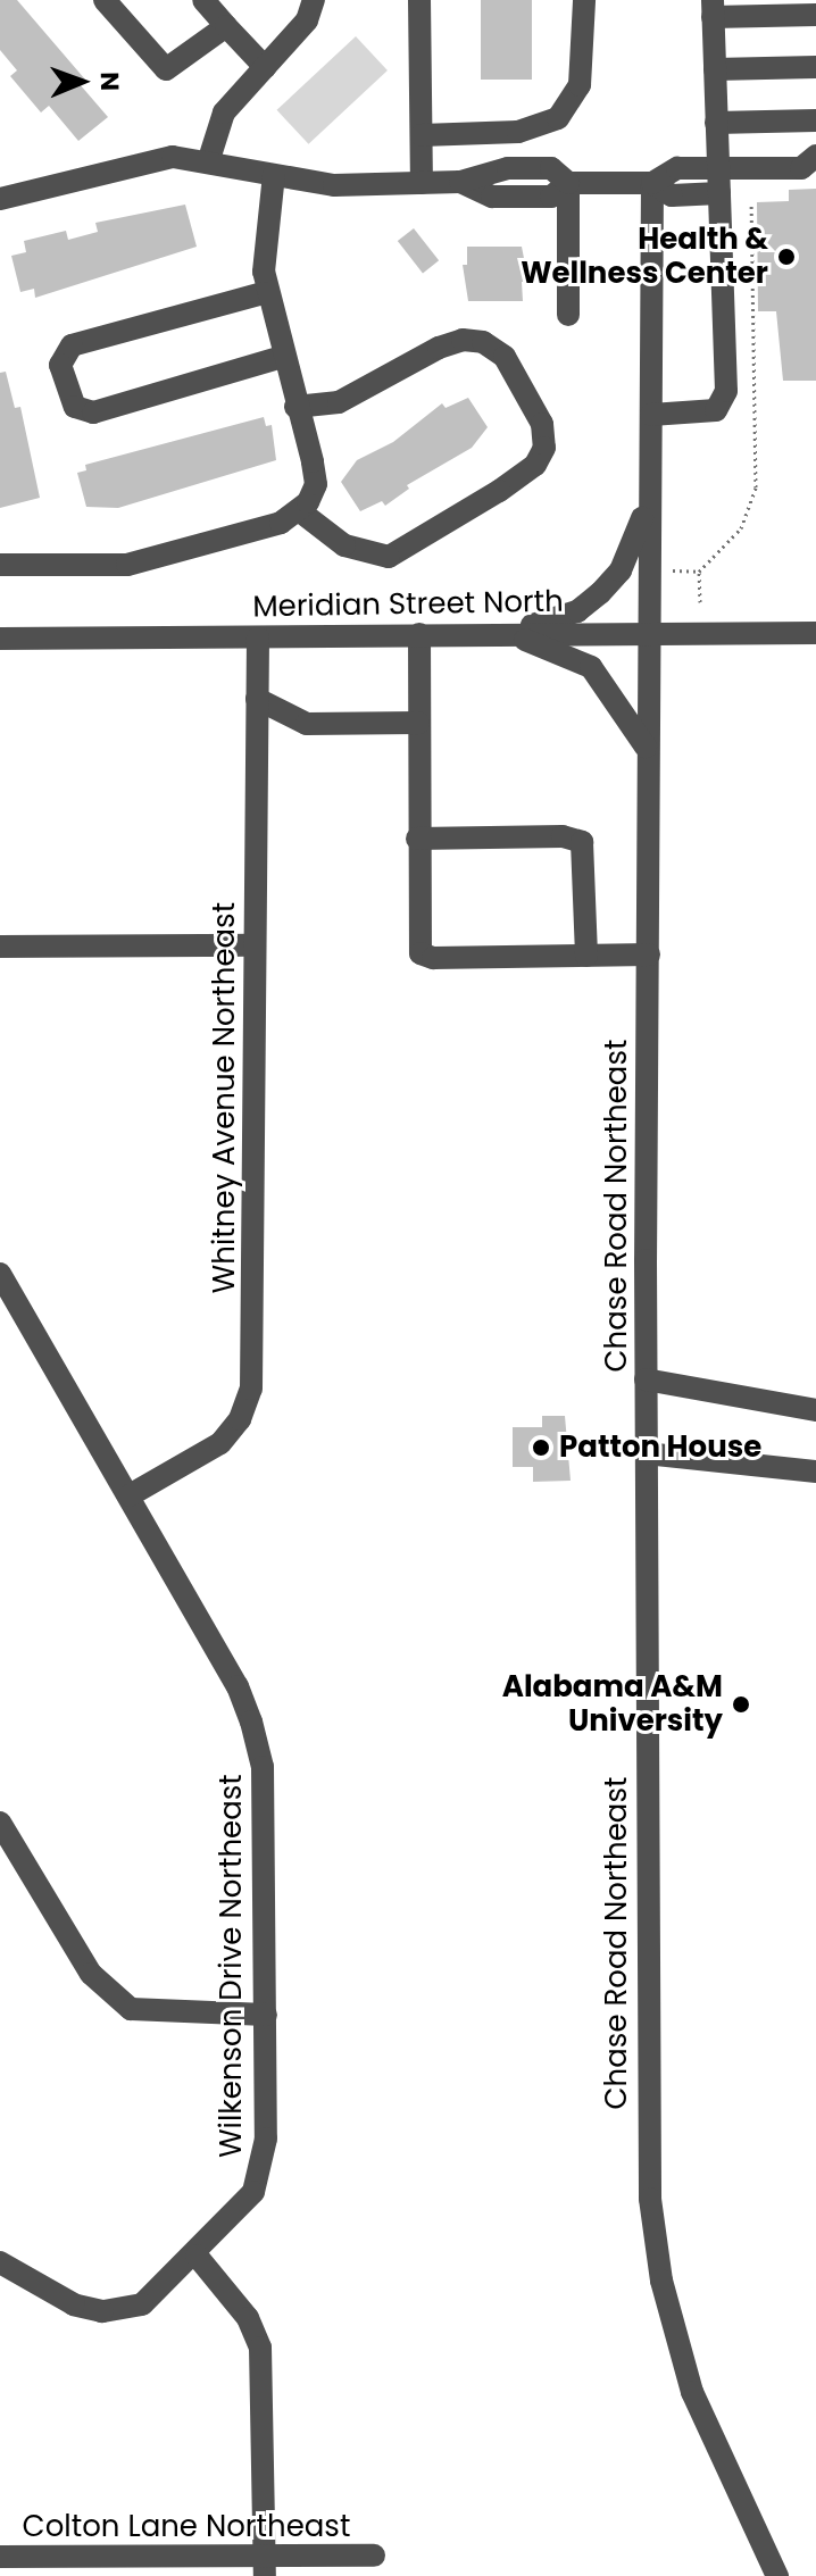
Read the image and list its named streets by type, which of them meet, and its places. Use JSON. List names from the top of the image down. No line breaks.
{"streets":{"street":["Meridian Street North","Whitney Avenue Northeast","Chase Road Northeast","Wilkenson Drive Northeast","Colton Lane Northeast"]},"crossings":[["Meridian Street North","Whitney Avenue Northeast"],["Meridian Street North","Chase Road Northeast"],["Whitney Avenue Northeast","Wilkenson Drive Northeast"]],"places":["Health & Wellness Center","Patton House","Alabama A&M University"],"north":"right"}
